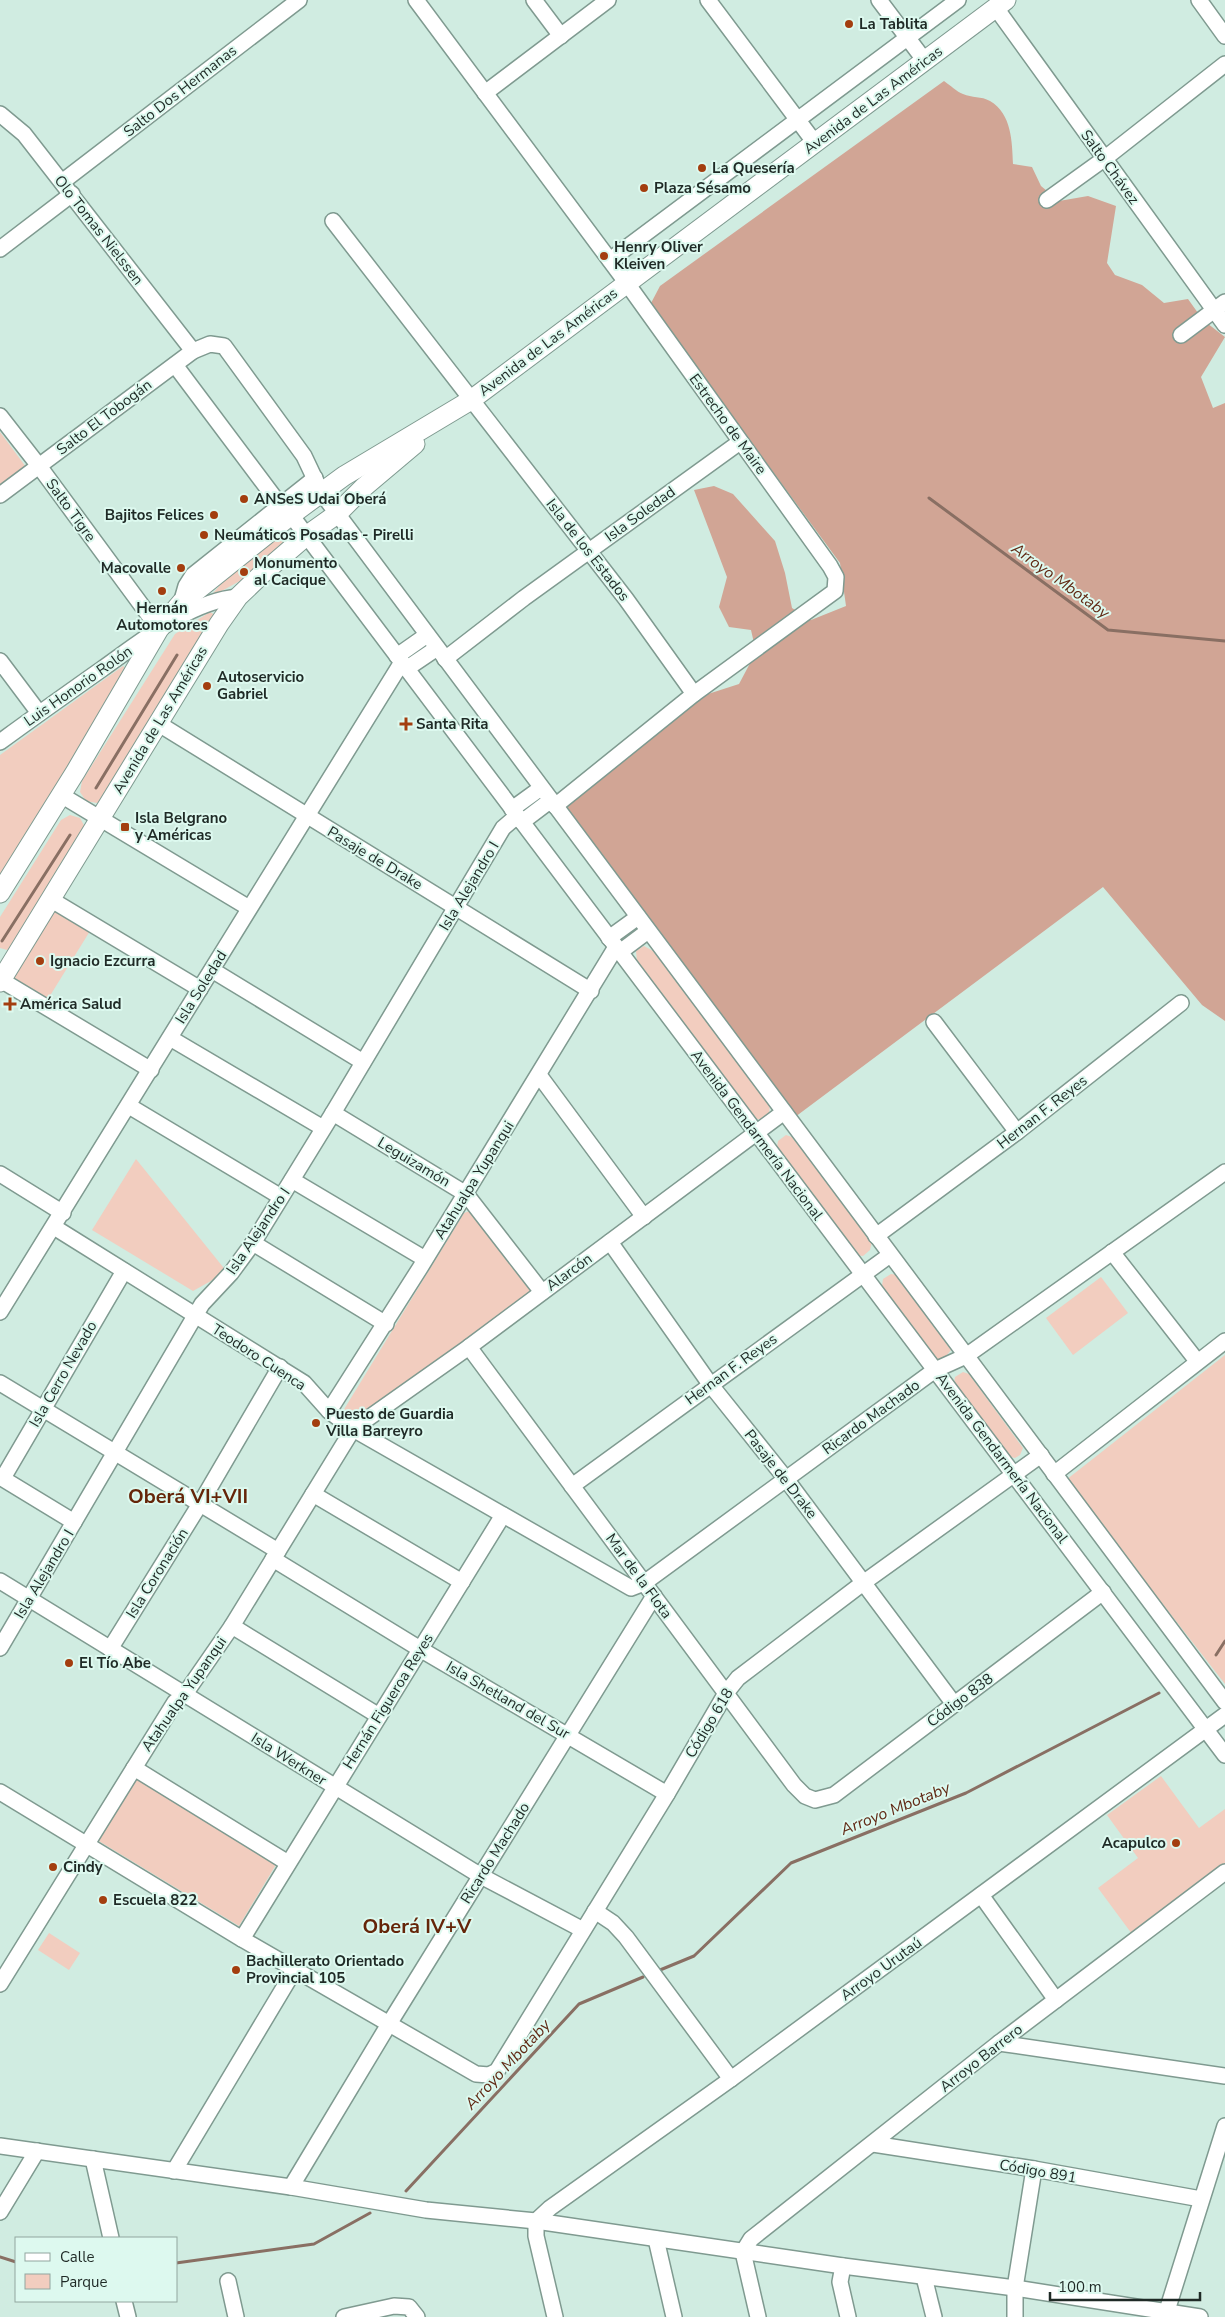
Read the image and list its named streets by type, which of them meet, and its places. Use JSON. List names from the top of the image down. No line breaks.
{"streets":{"main road":["Avenida de Las Américas"],"street":["Salto Dos Hermanas","Salto Chávez","Olo Tomas Nielssen","Salto El Tobogán","Estrecho de Maire","Salto Tigre","Isla Soledad","Isla de los Estados","Luis Honorio Rolón","Pasaje de Drake","Isla Alejandro I","Hernan F. Reyes","Avenida Gendarmería Nacional","Leguizamón","Atahualpa Yupanqui","Alarcón","Teodoro Cuenca","Isla Cerro Nevado","Ricardo Machado","Isla Coronación","Mar de la Flota","Isla Shetland del Sur","Código 838","Hernán Figueroa Reyes","Código 618","Isla Werkner","Arroyo Urutaú","Arroyo Barrero","Código 891"]},"crossings":[["Salto Dos Hermanas","Olo Tomas Nielssen"],["Avenida de Las Américas","Salto Chávez"],["Avenida de Las Américas","Salto El Tobogán"],["Avenida de Las Américas","Estrecho de Maire"],["Avenida de Las Américas","Salto Tigre"],["Avenida de Las Américas","Isla de los Estados"],["Avenida de Las Américas","Luis Honorio Rolón"],["Avenida de Las Américas","Pasaje de Drake"],["Avenida de Las Américas","Avenida Gendarmería Nacional"],["Olo Tomas Nielssen","Salto El Tobogán"],["Salto El Tobogán","Salto Tigre"],["Estrecho de Maire","Isla Soledad"],["Estrecho de Maire","Isla de los Estados"],["Salto Tigre","Luis Honorio Rolón"],["Isla Soledad","Isla de los Estados"],["Isla Soledad","Pasaje de Drake"],["Isla Soledad","Avenida Gendarmería Nacional"],["Isla Soledad","Teodoro Cuenca"],["Pasaje de Drake","Isla Alejandro I"],["Pasaje de Drake","Hernan F. Reyes"],["Pasaje de Drake","Atahualpa Yupanqui"],["Pasaje de Drake","Alarcón"],["Pasaje de Drake","Ricardo Machado"],["Pasaje de Drake","Código 838"],["Pasaje de Drake","Código 618"],["Isla Alejandro I","Avenida Gendarmería Nacional"],["Isla Alejandro I","Leguizamón"],["Isla Alejandro I","Teodoro Cuenca"],["Isla Alejandro I","Isla Shetland del Sur"],["Isla Alejandro I","Isla Werkner"],["Hernan F. Reyes","Avenida Gendarmería Nacional"],["Hernan F. Reyes","Mar de la Flota"],["Avenida Gendarmería Nacional","Atahualpa Yupanqui"],["Avenida Gendarmería Nacional","Alarcón"],["Avenida Gendarmería Nacional","Ricardo Machado"],["Avenida Gendarmería Nacional","Código 838"],["Avenida Gendarmería Nacional","Código 618"],["Avenida Gendarmería Nacional","Arroyo Urutaú"],["Leguizamón","Atahualpa Yupanqui"],["Leguizamón","Alarcón"],["Atahualpa Yupanqui","Alarcón"],["Atahualpa Yupanqui","Teodoro Cuenca"],["Atahualpa Yupanqui","Isla Shetland del Sur"],["Atahualpa Yupanqui","Isla Werkner"],["Alarcón","Teodoro Cuenca"],["Alarcón","Mar de la Flota"],["Teodoro Cuenca","Isla Cerro Nevado"],["Teodoro Cuenca","Ricardo Machado"],["Teodoro Cuenca","Isla Coronación"],["Teodoro Cuenca","Mar de la Flota"],["Teodoro Cuenca","Hernán Figueroa Reyes"],["Isla Cerro Nevado","Isla Shetland del Sur"],["Ricardo Machado","Mar de la Flota"],["Ricardo Machado","Isla Shetland del Sur"],["Ricardo Machado","Código 618"],["Ricardo Machado","Isla Werkner"],["Isla Coronación","Isla Shetland del Sur"],["Isla Coronación","Isla Werkner"],["Mar de la Flota","Código 838"],["Mar de la Flota","Código 618"],["Isla Shetland del Sur","Hernán Figueroa Reyes"],["Isla Shetland del Sur","Código 618"],["Hernán Figueroa Reyes","Isla Werkner"],["Código 618","Isla Werkner"],["Arroyo Barrero","Código 891"]],"districts":["Oberá VI+VII","Oberá IV+V"],"water":["Arroyo Mbotaby"],"places":{"other":["La Tablita","La Quesería","Plaza Sésamo","Henry Oliver Kleiven","ANSeS Udai Oberá","Bajitos Felices","Neumáticos Posadas - Pirelli","Macovalle","Monumento al Cacique","Hernán Automotores","Autoservicio Gabriel","Ignacio Ezcurra","Puesto de Guardia Villa Barreyro","El Tío Abe","Acapulco","Cindy","Escuela 822","Bachillerato Orientado Provincial 105"],"health":["Santa Rita","América Salud"],"transit":["Isla Belgrano y Américas"]},"legend":["Calle","Parque"],"scale_bar":"100 m"}
